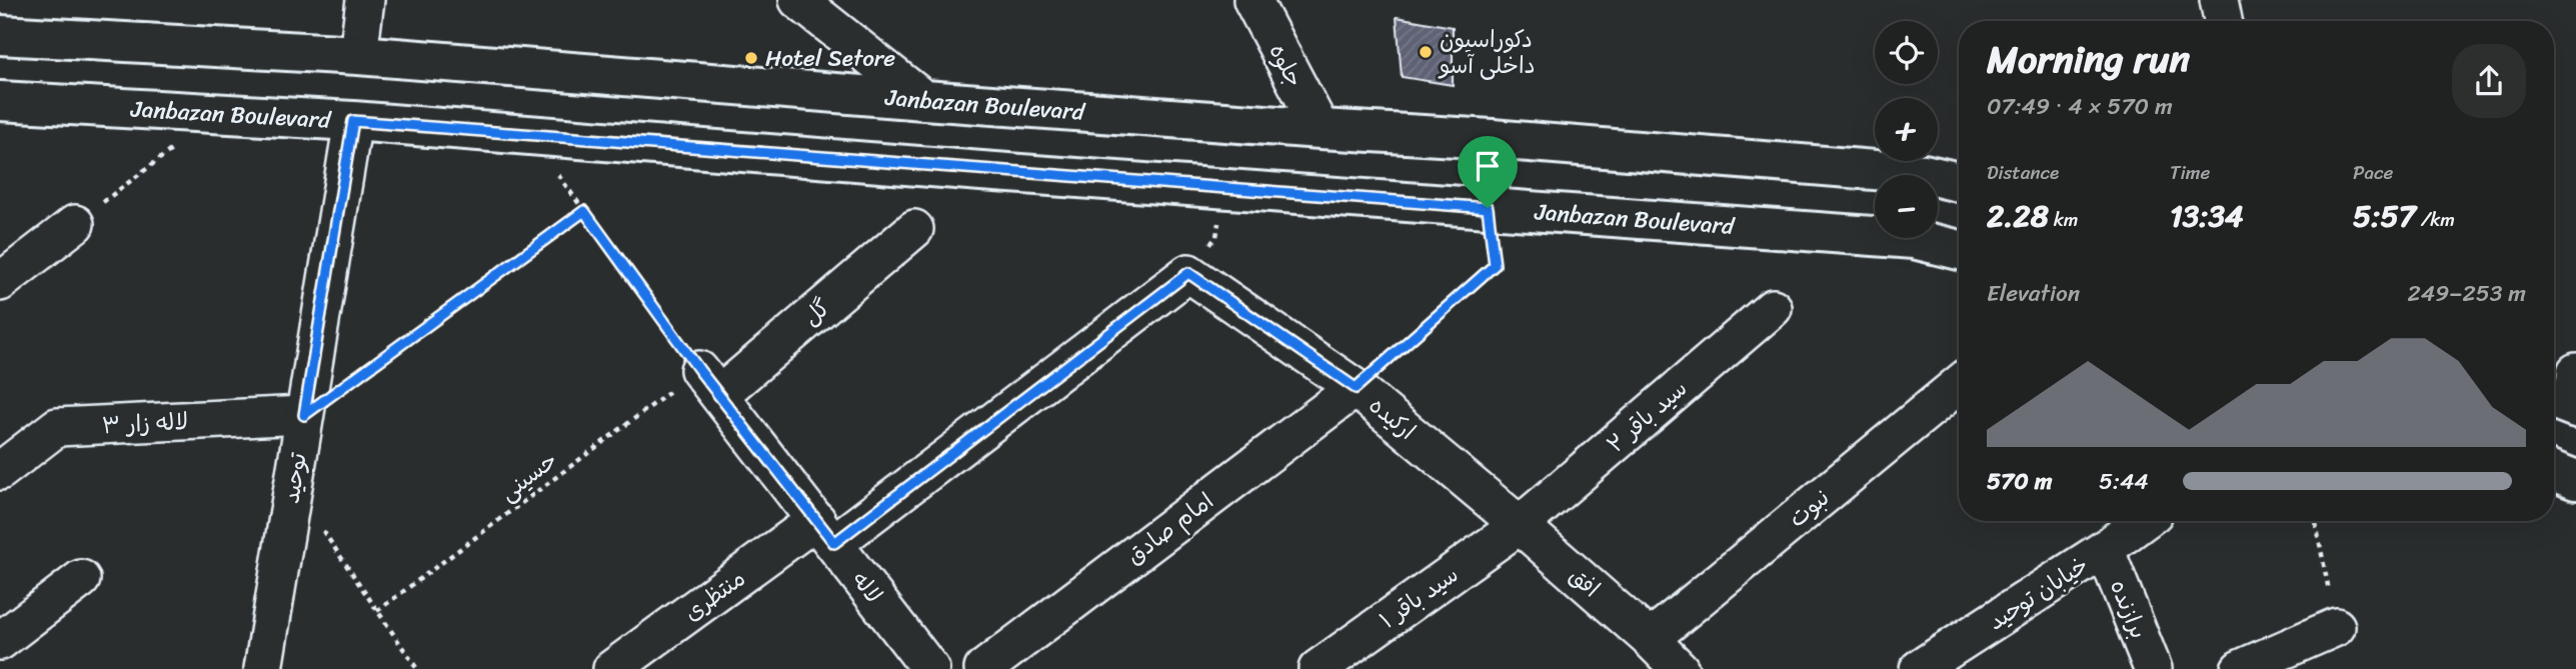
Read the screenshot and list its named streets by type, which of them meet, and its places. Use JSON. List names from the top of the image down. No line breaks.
{"streets":{"main road":["Janbazan Boulevard"],"street":["جلوه","گل","سید باقر ۲","ارکیده","لاله زار ۳","توحید","نبوت","امام صادق","افق","لاله","خیابان توحید","منتظری","سید باقر ۱","برازنده"],"path":["حسینی"]},"crossings":[["جلوه","Janbazan Boulevard"],["Janbazan Boulevard","توحید"],["گل","حسینی"],["گل","لاله"],["سید باقر ۲","ارکیده"],["سید باقر ۲","افق"],["سید باقر ۲","سید باقر ۱"],["ارکیده","امام صادق"],["ارکیده","افق"],["ارکیده","منتظری"],["ارکیده","سید باقر ۱"],["لاله زار ۳","توحید"],["حسینی","لاله"],["نبوت","افق"],["افق","سید باقر ۱"],["لاله","منتظری"],["خیابان توحید","برازنده"]],"places":["دکوراسیون داخلی آسو","Hotel Setore"],"page":{"map_buttons":["+","−"],"heading":["Morning run","07:49 · 4 × 570 m"],"stats":[["Distance","2.28 km"],["Time","13:34"],["Pace","5:57 /km"]],"chart":["Elevation","249–253 m"],"list":[{"name":"570 m","note":"5:44"}]}}
